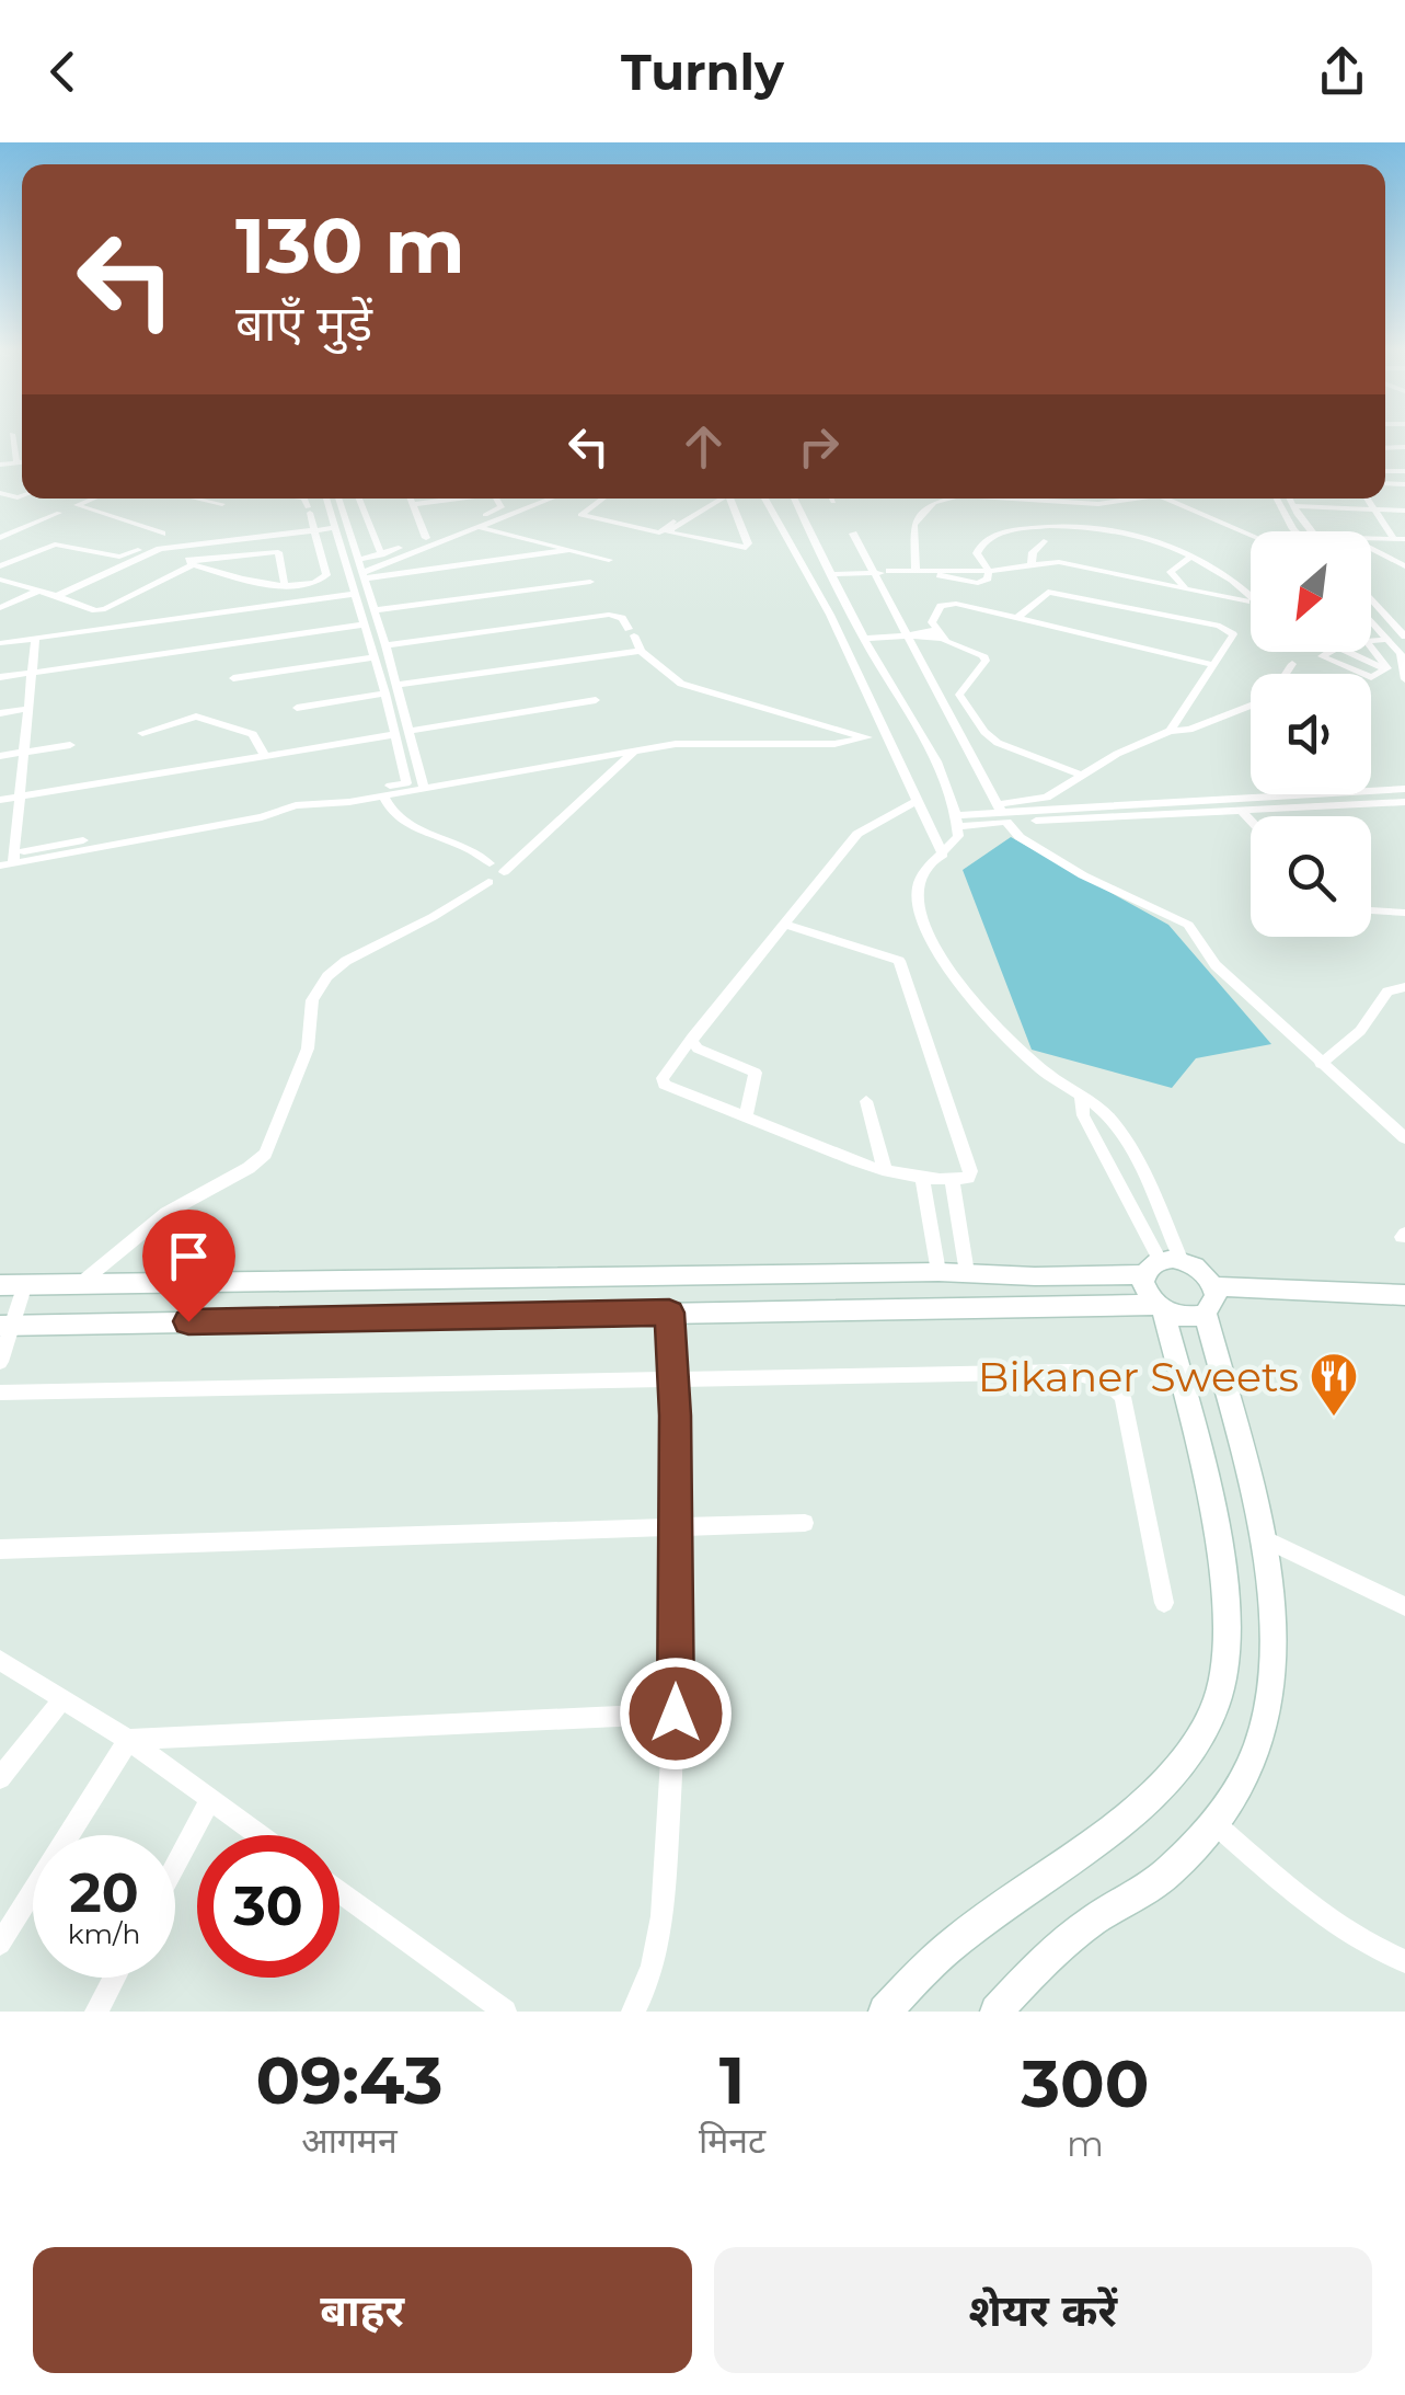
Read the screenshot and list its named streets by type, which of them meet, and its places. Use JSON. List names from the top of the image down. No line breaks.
{"places":{"restaurant":["Bikaner Sweets"]},"north":"bottom left","page":{"header":"Turnly","turn":["130 m","बाएँ मुड़ें"],"speed":"20 km/h","limit":"30","eta":["09:43","आगमन","1","मिनट","300","m"],"buttons":["बाहर","शेयर करें"]}}
